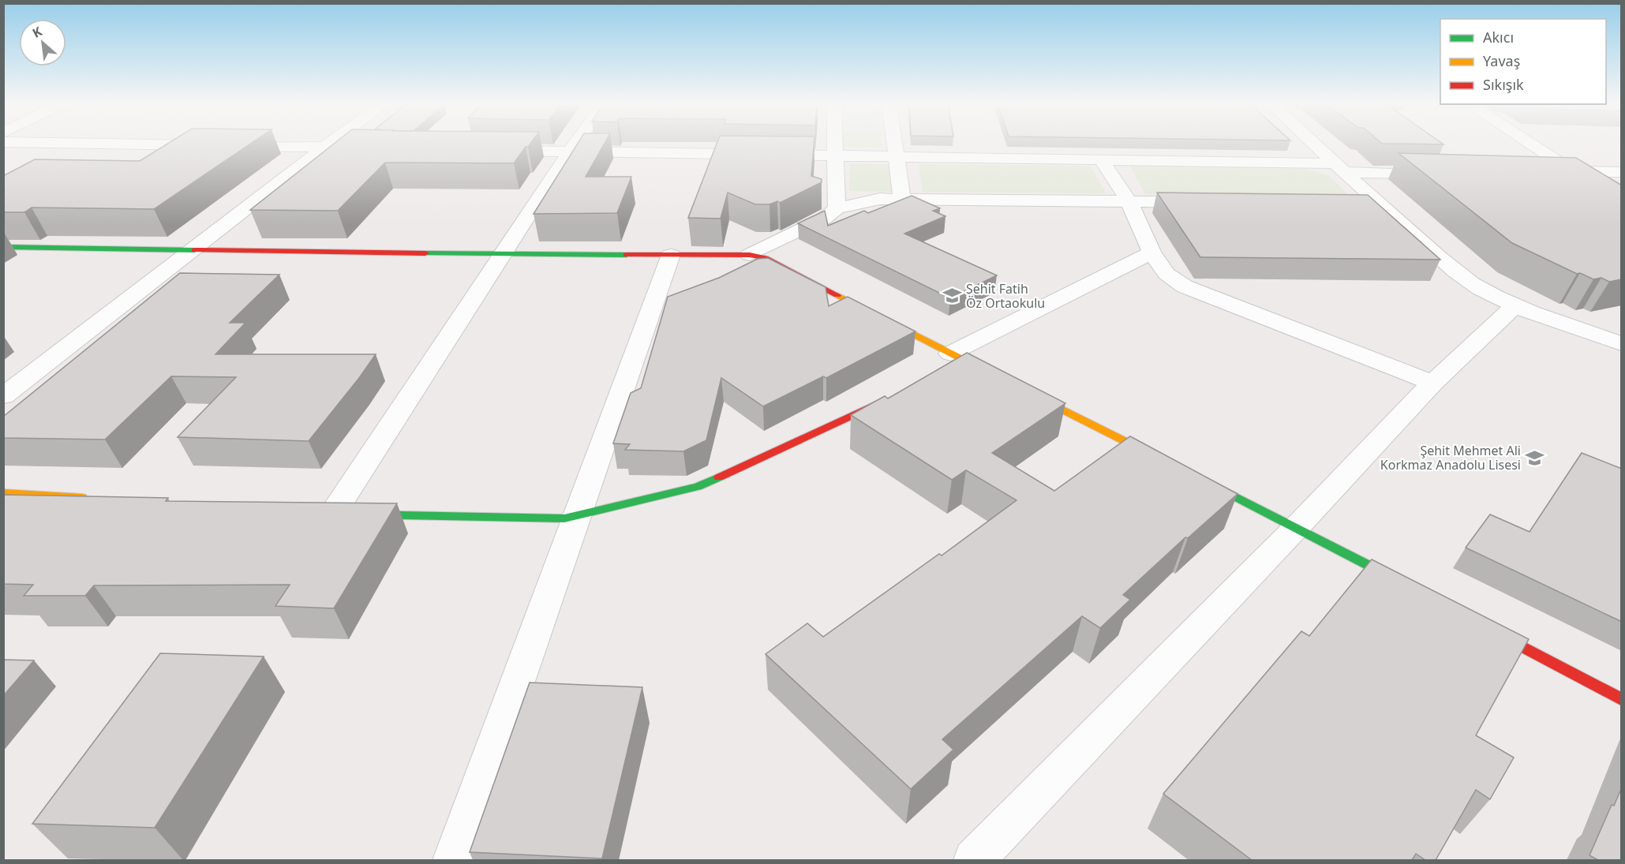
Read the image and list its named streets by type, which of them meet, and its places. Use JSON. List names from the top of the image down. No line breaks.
{"places":{"school or university":["Şehit Fatih Öz Ortaokulu","Şehit Mehmet Ali Korkmaz Anadolu Lisesi"]},"legend":["Akıcı","Yavaş","Sıkışık"],"north":"top left"}
